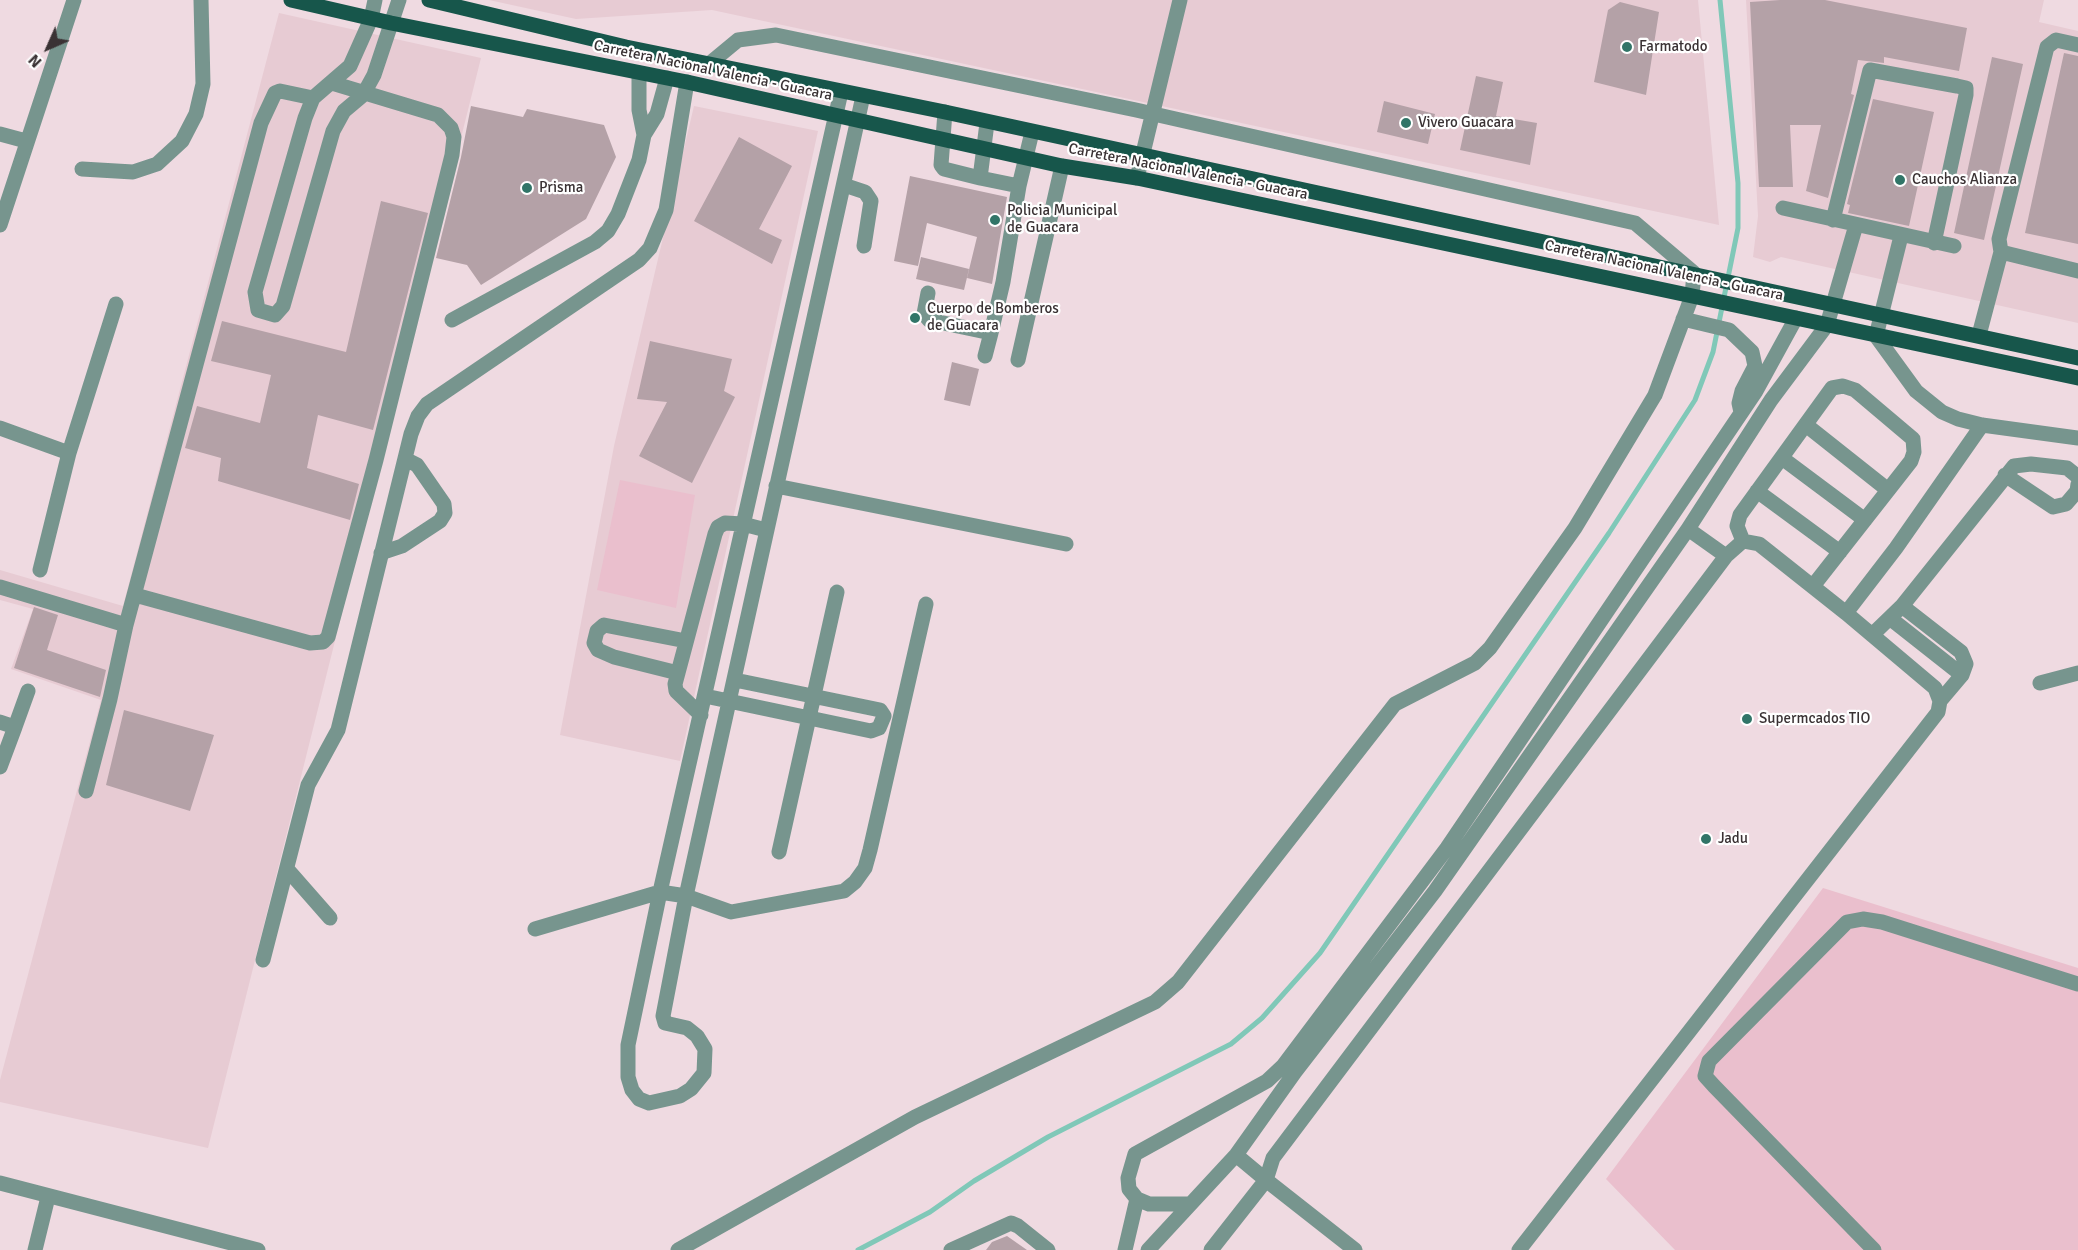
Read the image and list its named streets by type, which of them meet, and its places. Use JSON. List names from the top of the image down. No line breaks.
{"streets":{"main road":["Carretera Nacional Valencia - Guacara"]},"places":["Farmatodo","Vivero Guacara","Cauchos Alianza","Prisma","Policia Municipal de Guacara","Cuerpo de Bomberos de Guacara","Supermcados TIO","Jadu"],"north":"bottom left"}
